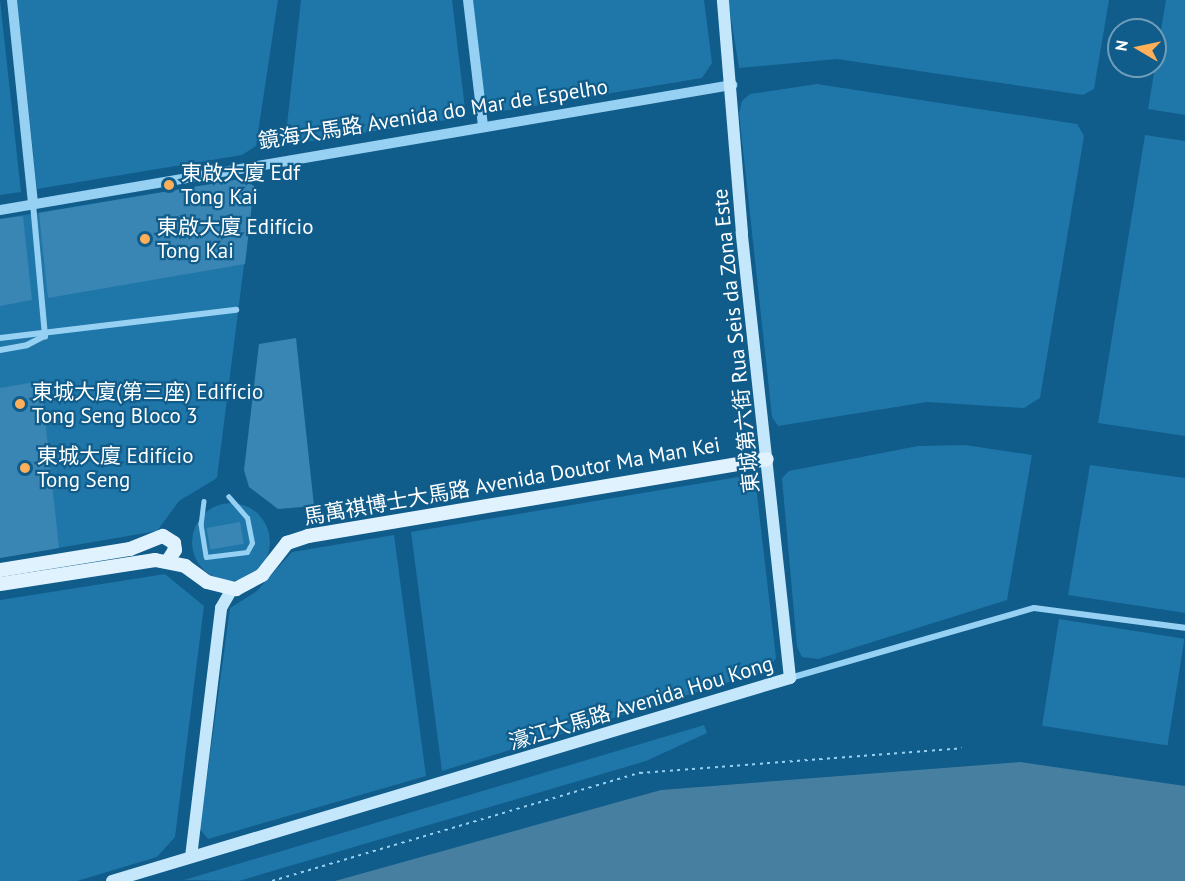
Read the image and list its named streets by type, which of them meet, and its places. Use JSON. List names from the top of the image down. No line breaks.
{"streets":{"main road":["東城第六街 Rua Seis da Zona Este","馬萬祺博士大馬路 Avenida Doutor Ma Man Kei","濠江大馬路 Avenida Hou Kong"],"street":["鏡海大馬路 Avenida do Mar de Espelho"]},"crossings":[["鏡海大馬路 Avenida do Mar de Espelho","東城第六街 Rua Seis da Zona Este"],["東城第六街 Rua Seis da Zona Este","馬萬祺博士大馬路 Avenida Doutor Ma Man Kei"],["東城第六街 Rua Seis da Zona Este","濠江大馬路 Avenida Hou Kong"]],"places":["東啟大廈 Edf Tong Kai","東啟大廈 Edifício Tong Kai","東城大廈(第三座) Edifício Tong Seng Bloco 3","東城大廈 Edifício Tong Seng"],"north":"left"}
